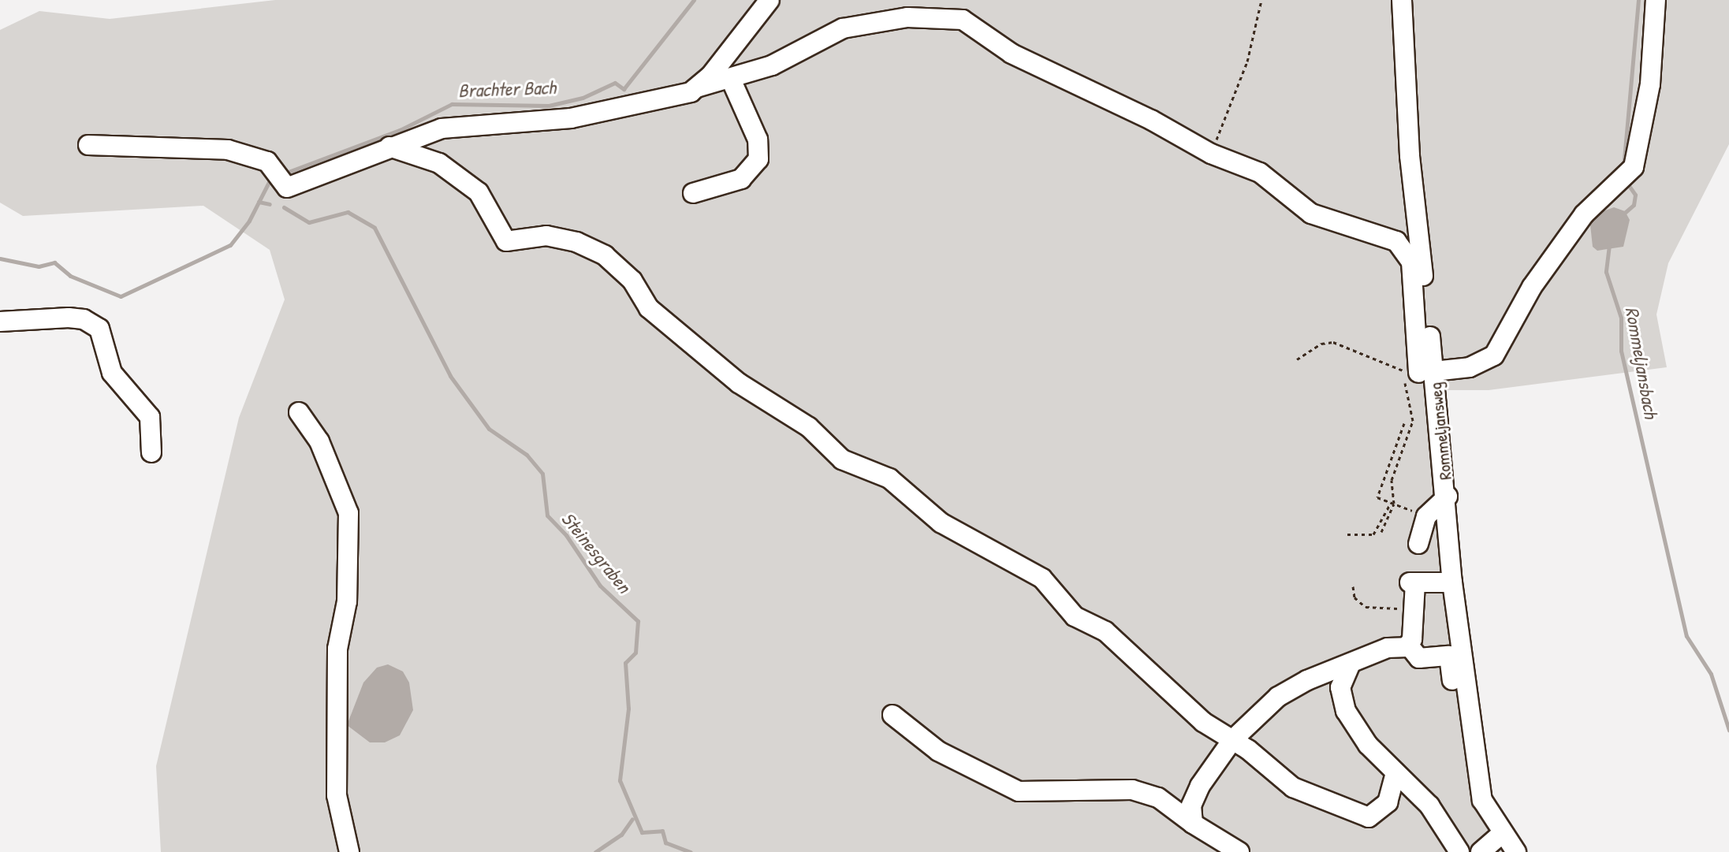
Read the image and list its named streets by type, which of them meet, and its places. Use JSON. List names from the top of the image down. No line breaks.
{"streets":{"street":["Rommeljansweg"]},"water":["Brachter Bach","Rommeljansbach","Steinesgraben"]}
